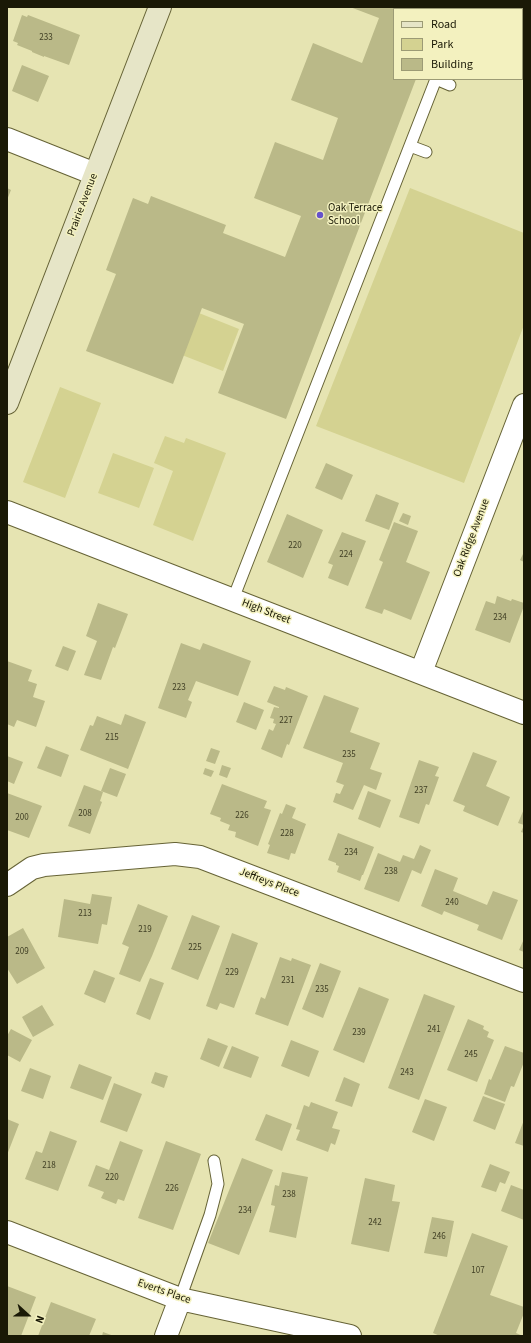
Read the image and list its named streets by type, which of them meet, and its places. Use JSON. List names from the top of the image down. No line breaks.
{"streets":{"main road":["Prairie Avenue"],"street":["Oak Ridge Avenue","High Street","Jeffreys Place","Everts Place"]},"crossings":[["Oak Ridge Avenue","High Street"]],"places":["Oak Terrace School"],"house_numbers":["233","220","224","234","223","227","215","235","237","208","226","200","228","234","238","240","213","219","225","209","229","231","235","241","239","245","243","218","220","226","238","234","242","246","107"],"legend":["Road","Park","Building"],"north":"right"}
